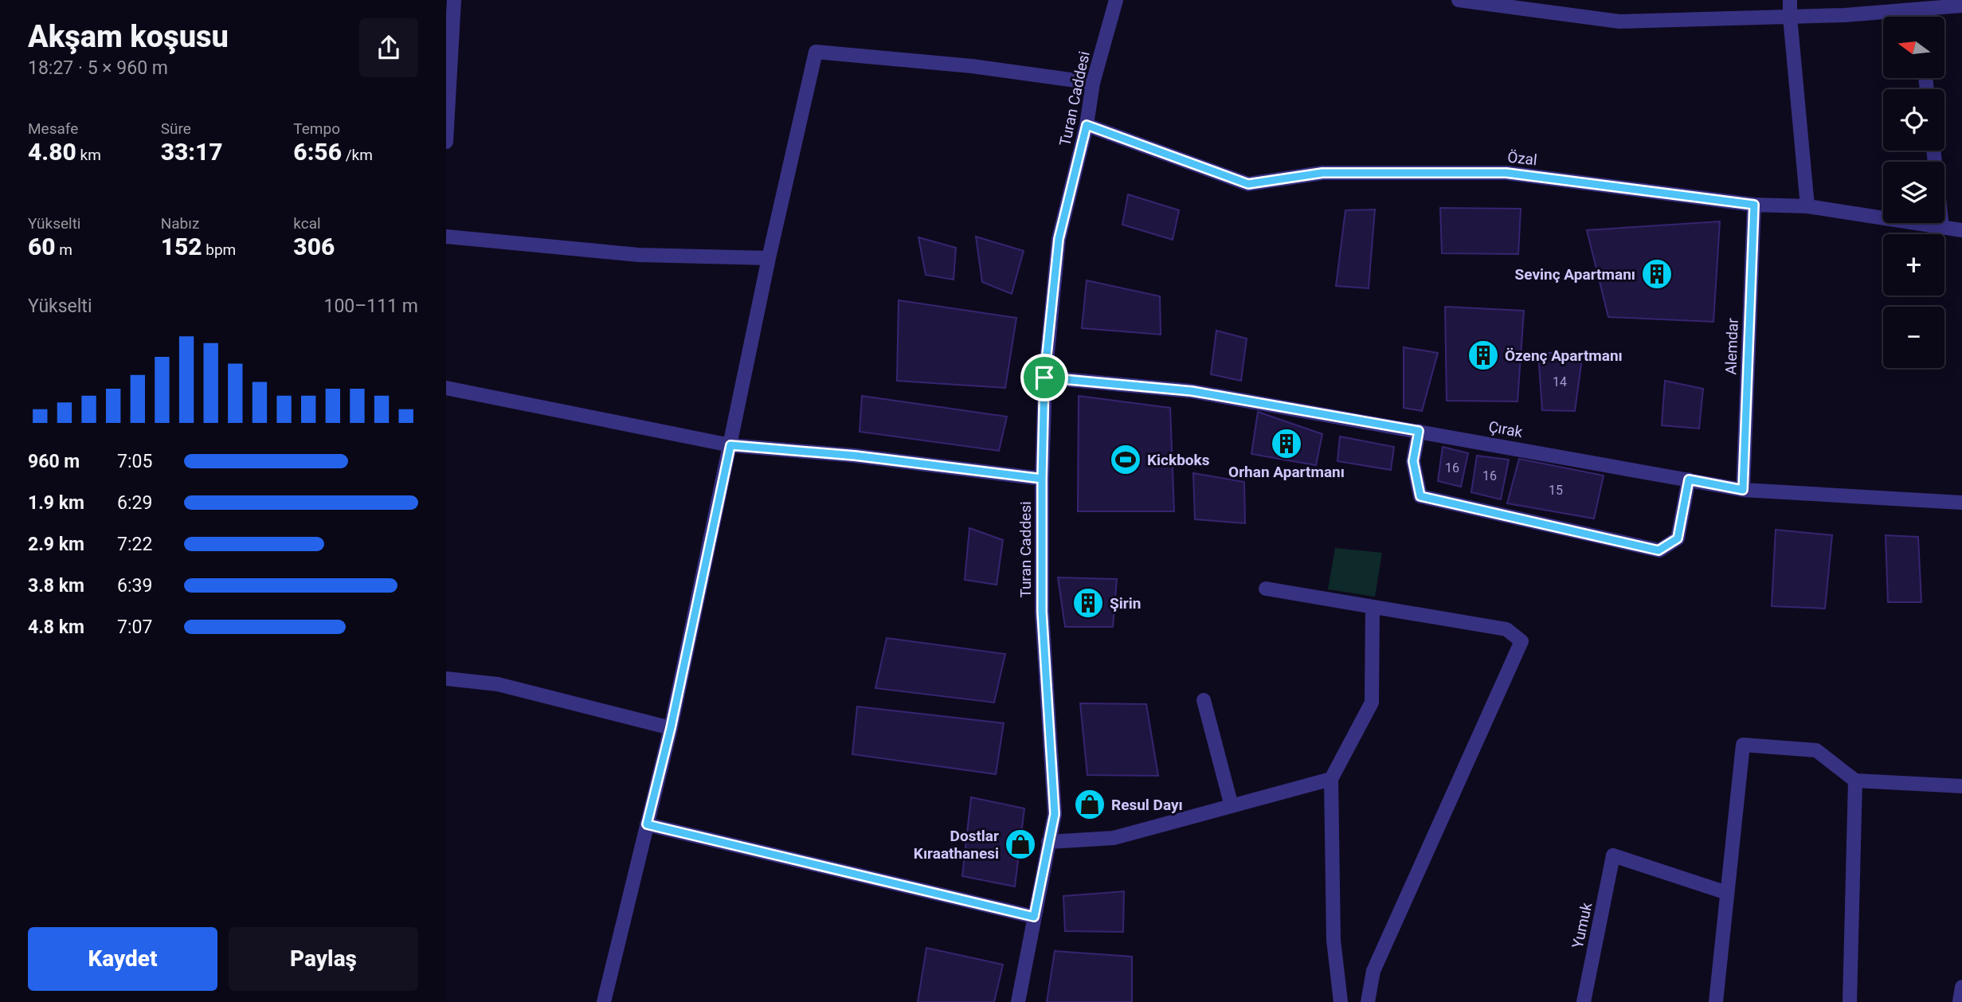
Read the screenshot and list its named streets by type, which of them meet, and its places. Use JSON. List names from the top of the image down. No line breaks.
{"streets":{"street":["Turan Caddesi","Özal","Alemdar","Çırak","Yumuk"]},"crossings":[["Turan Caddesi","Özal"],["Turan Caddesi","Çırak"],["Özal","Alemdar"],["Alemdar","Çırak"]],"places":{"building":["Sevinç Apartmanı","Özenç Apartmanı","Orhan Apartmanı","Şirin"],"sports":["Kickboks"],"shop":["Resul Dayı","Dostlar Kıraathanesi"]},"house_numbers":["14","16","16","15"],"north":"left","page":{"heading":["Akşam koşusu","18:27 · 5 × 960 m"],"map_buttons":["+","−"],"stats":[["Mesafe","4.80 km"],["Süre","33:17"],["Tempo","6:56 /km"],["Yükselti","60 m"],["Nabız","152 bpm"],["kcal","306"]],"chart":["Yükselti","100–111 m"],"list":[{"name":"960 m","note":"7:05"},{"name":"1.9 km","note":"6:29"},{"name":"2.9 km","note":"7:22"},{"name":"3.8 km","note":"6:39"},{"name":"4.8 km","note":"7:07"}],"buttons":["Kaydet","Paylaş"]}}
